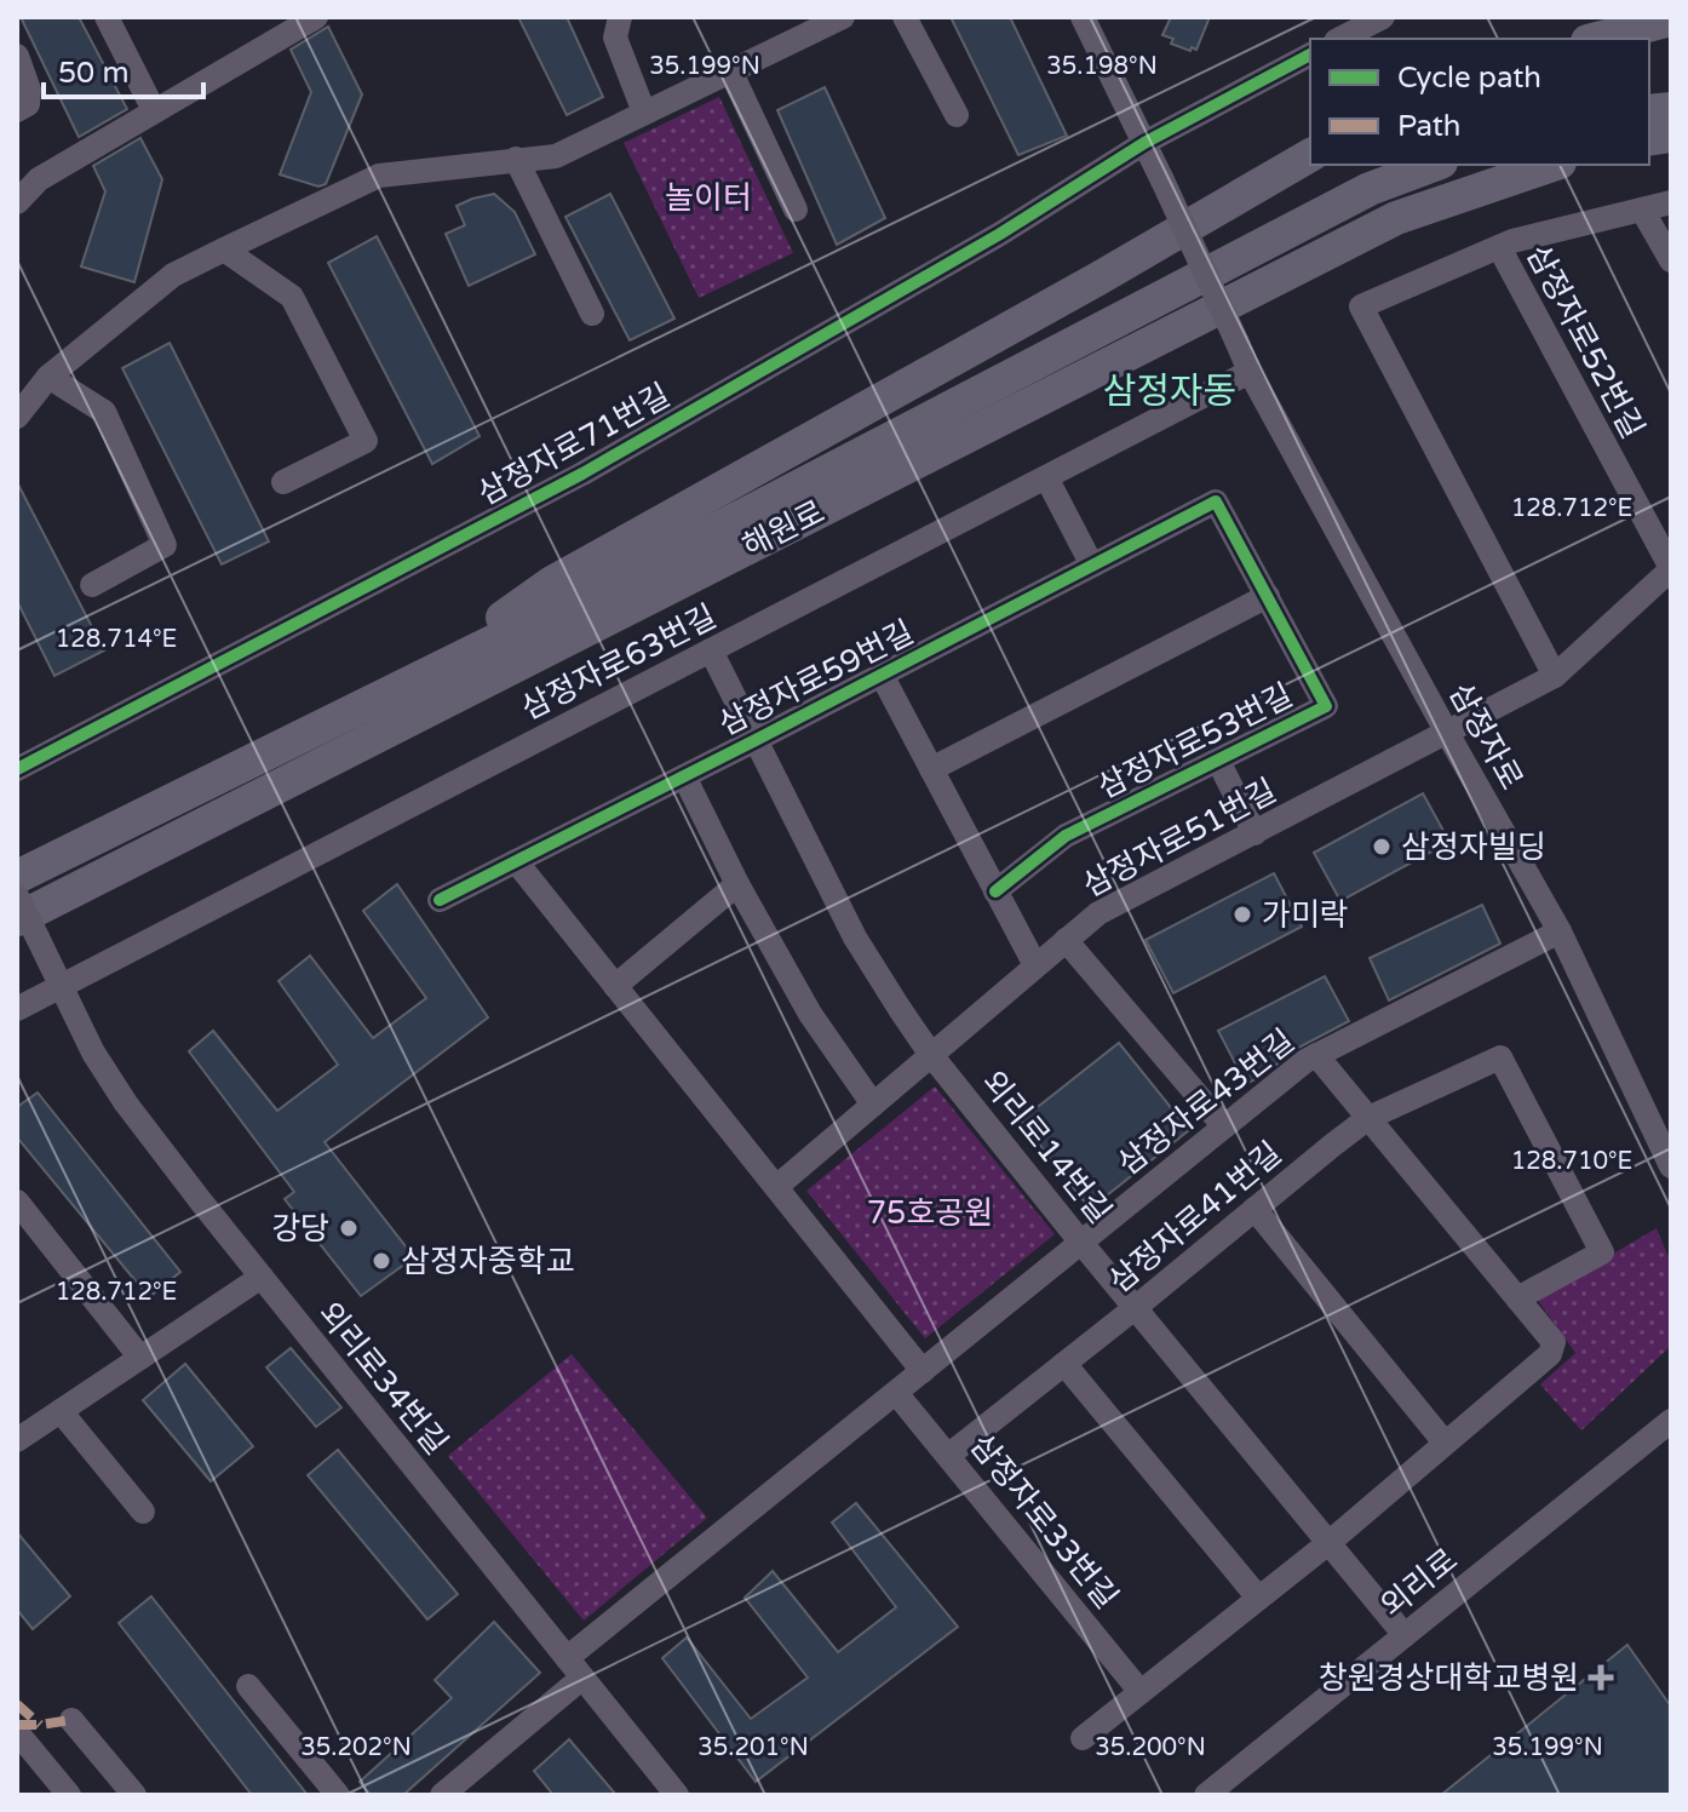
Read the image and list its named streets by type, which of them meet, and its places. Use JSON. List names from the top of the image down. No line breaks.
{"streets":{"highway":["해원로"],"street":["삼정자로52번길","삼정자로71번길","삼정자로63번길","삼정자로59번길","삼정자로","삼정자로53번길","삼정자로51번길","삼정자로43번길","외리로14번길","삼정자로41번길","외리로34번길","삼정자로33번길","외리로"]},"crossings":[["삼정자로52번길","삼정자로"],["삼정자로52번길","삼정자로51번길"],["삼정자로71번길","삼정자로"],["해원로","외리로34번길"],["삼정자로63번길","삼정자로"],["삼정자로63번길","외리로14번길"],["삼정자로63번길","외리로34번길"],["삼정자로59번길","삼정자로53번길"],["삼정자로59번길","외리로14번길"],["삼정자로","삼정자로51번길"],["삼정자로","삼정자로43번길"],["삼정자로51번길","외리로14번길"],["삼정자로43번길","외리로14번길"],["삼정자로43번길","외리로34번길"],["삼정자로43번길","삼정자로33번길"],["외리로14번길","삼정자로41번길"],["외리로14번길","외리로"],["삼정자로41번길","삼정자로33번길"]],"districts":["삼정자동"],"parks":["놀이터","75호공원"],"places":{"other":["삼정자빌딩","가미락","강당","삼정자중학교"],"health":["창원경상대학교병원"]},"legend":["Cycle path","Path"],"scale_bar":"50 m","coordinates":["35.199°N","35.198°N","128.712°E","128.714°E","128.710°E","35.202°N","35.201°N","35.200°N"]}
